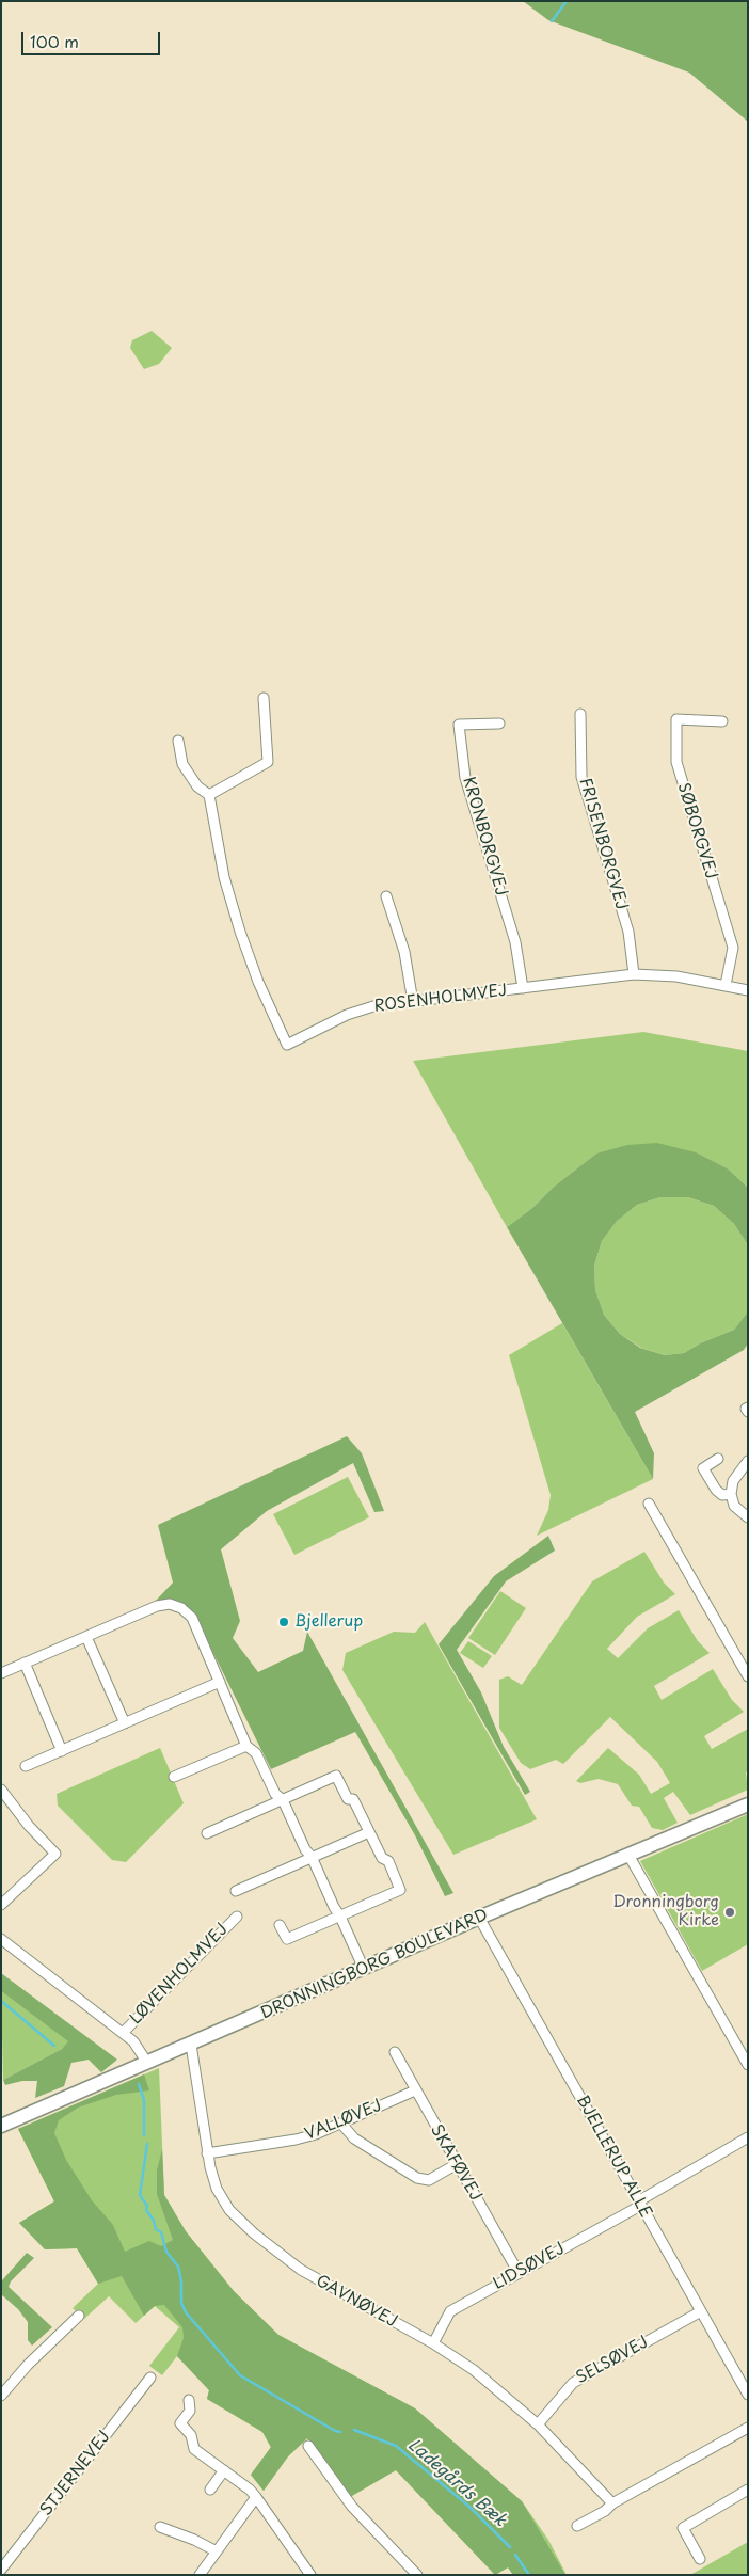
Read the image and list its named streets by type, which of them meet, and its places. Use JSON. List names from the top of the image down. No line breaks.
{"streets":{"street":["SØBORGVEJ","KRONBORGVEJ","FRISENBORGVEJ","ROSENHOLMVEJ","DRONNINGBORG BOULEVARD","LØVENHOLMVEJ","VALLØVEJ","BJELLERUP ALLE","SKAFØVEJ","LIDSØVEJ","GAVNØVEJ","SELSØVEJ","STJERNEVEJ"]},"crossings":[["SØBORGVEJ","ROSENHOLMVEJ"],["KRONBORGVEJ","ROSENHOLMVEJ"],["FRISENBORGVEJ","ROSENHOLMVEJ"],["DRONNINGBORG BOULEVARD","LØVENHOLMVEJ"],["DRONNINGBORG BOULEVARD","BJELLERUP ALLE"],["DRONNINGBORG BOULEVARD","GAVNØVEJ"],["VALLØVEJ","SKAFØVEJ"],["VALLØVEJ","GAVNØVEJ"],["BJELLERUP ALLE","LIDSØVEJ"],["BJELLERUP ALLE","SELSØVEJ"],["SKAFØVEJ","LIDSØVEJ"],["LIDSØVEJ","GAVNØVEJ"],["GAVNØVEJ","SELSØVEJ"]],"water":["Ladegårds Bæk"],"places":["Bjellerup","Dronningborg Kirke"],"scale_bar":"100 m"}
